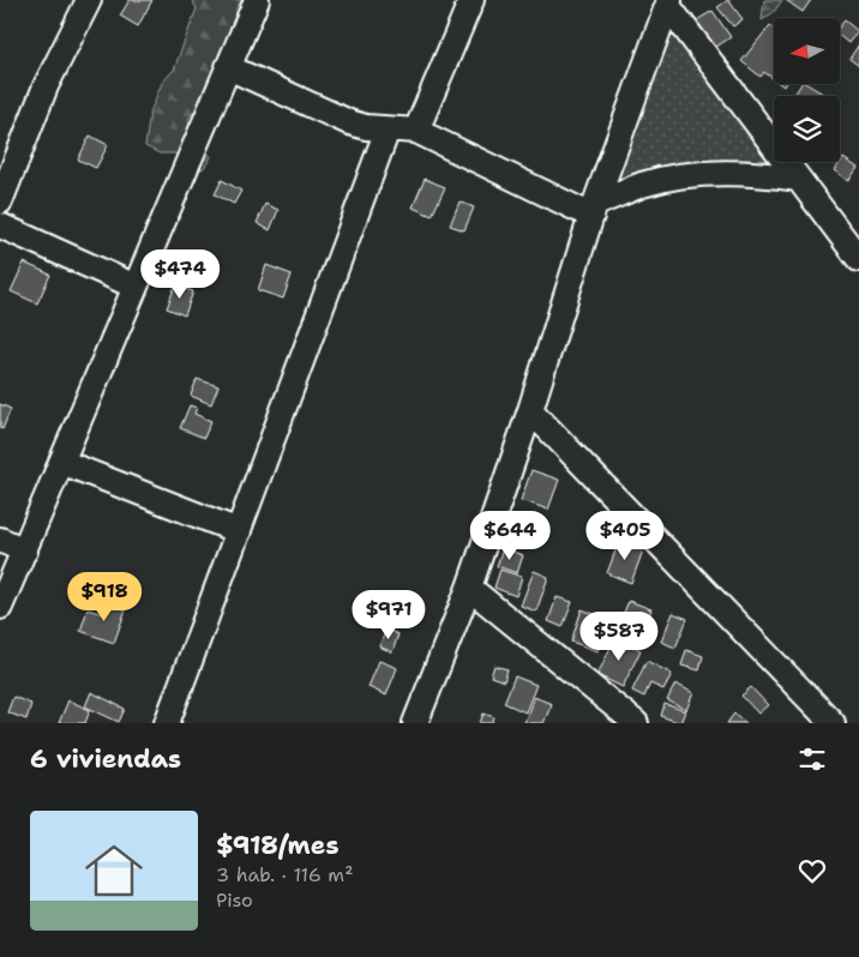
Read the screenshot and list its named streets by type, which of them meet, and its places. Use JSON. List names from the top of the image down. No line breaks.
{"north":"left","page":{"price":["$474","$644","$405","$918","$971","$587"],"heading":"6 viviendas","list":[{"name":"$918/mes","note":"3 hab. · 116 m² · Piso"}]}}
